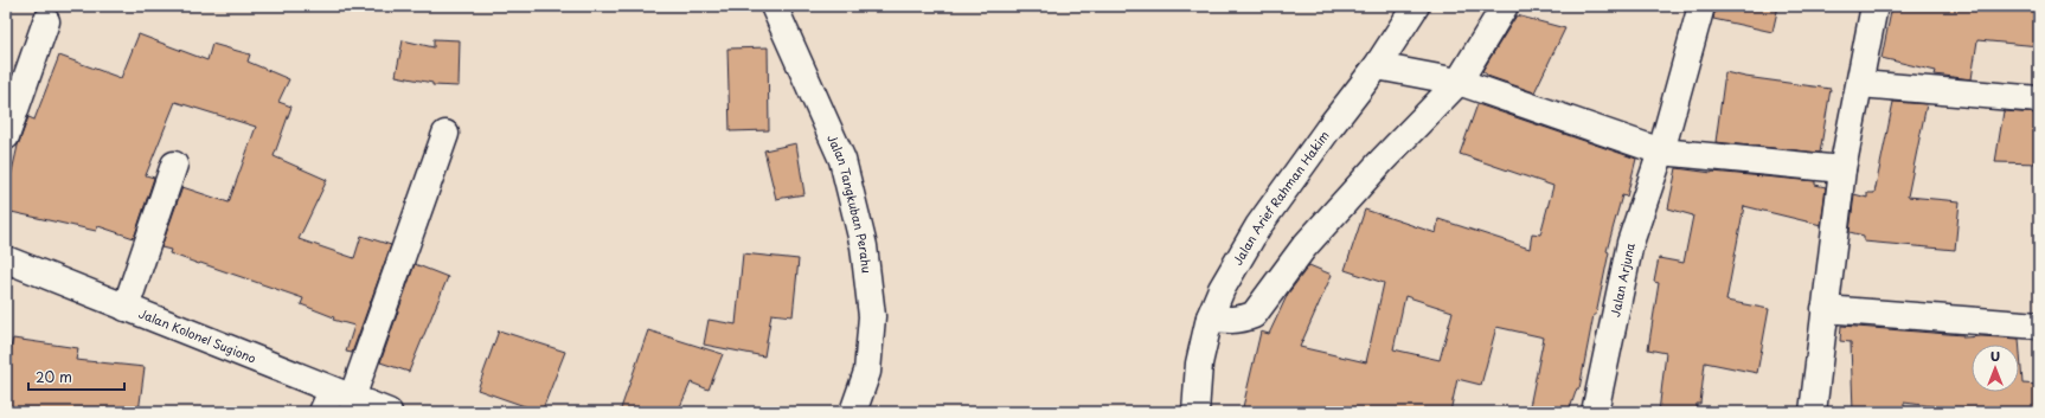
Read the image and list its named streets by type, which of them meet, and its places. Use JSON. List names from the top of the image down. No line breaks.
{"streets":{"street":["Jalan Arief Rahman Hakim","Jalan Tangkuban Perahu","Jalan Arjuna","Jalan Kolonel Sugiono"]},"scale_bar":"20 m","north":"top"}
